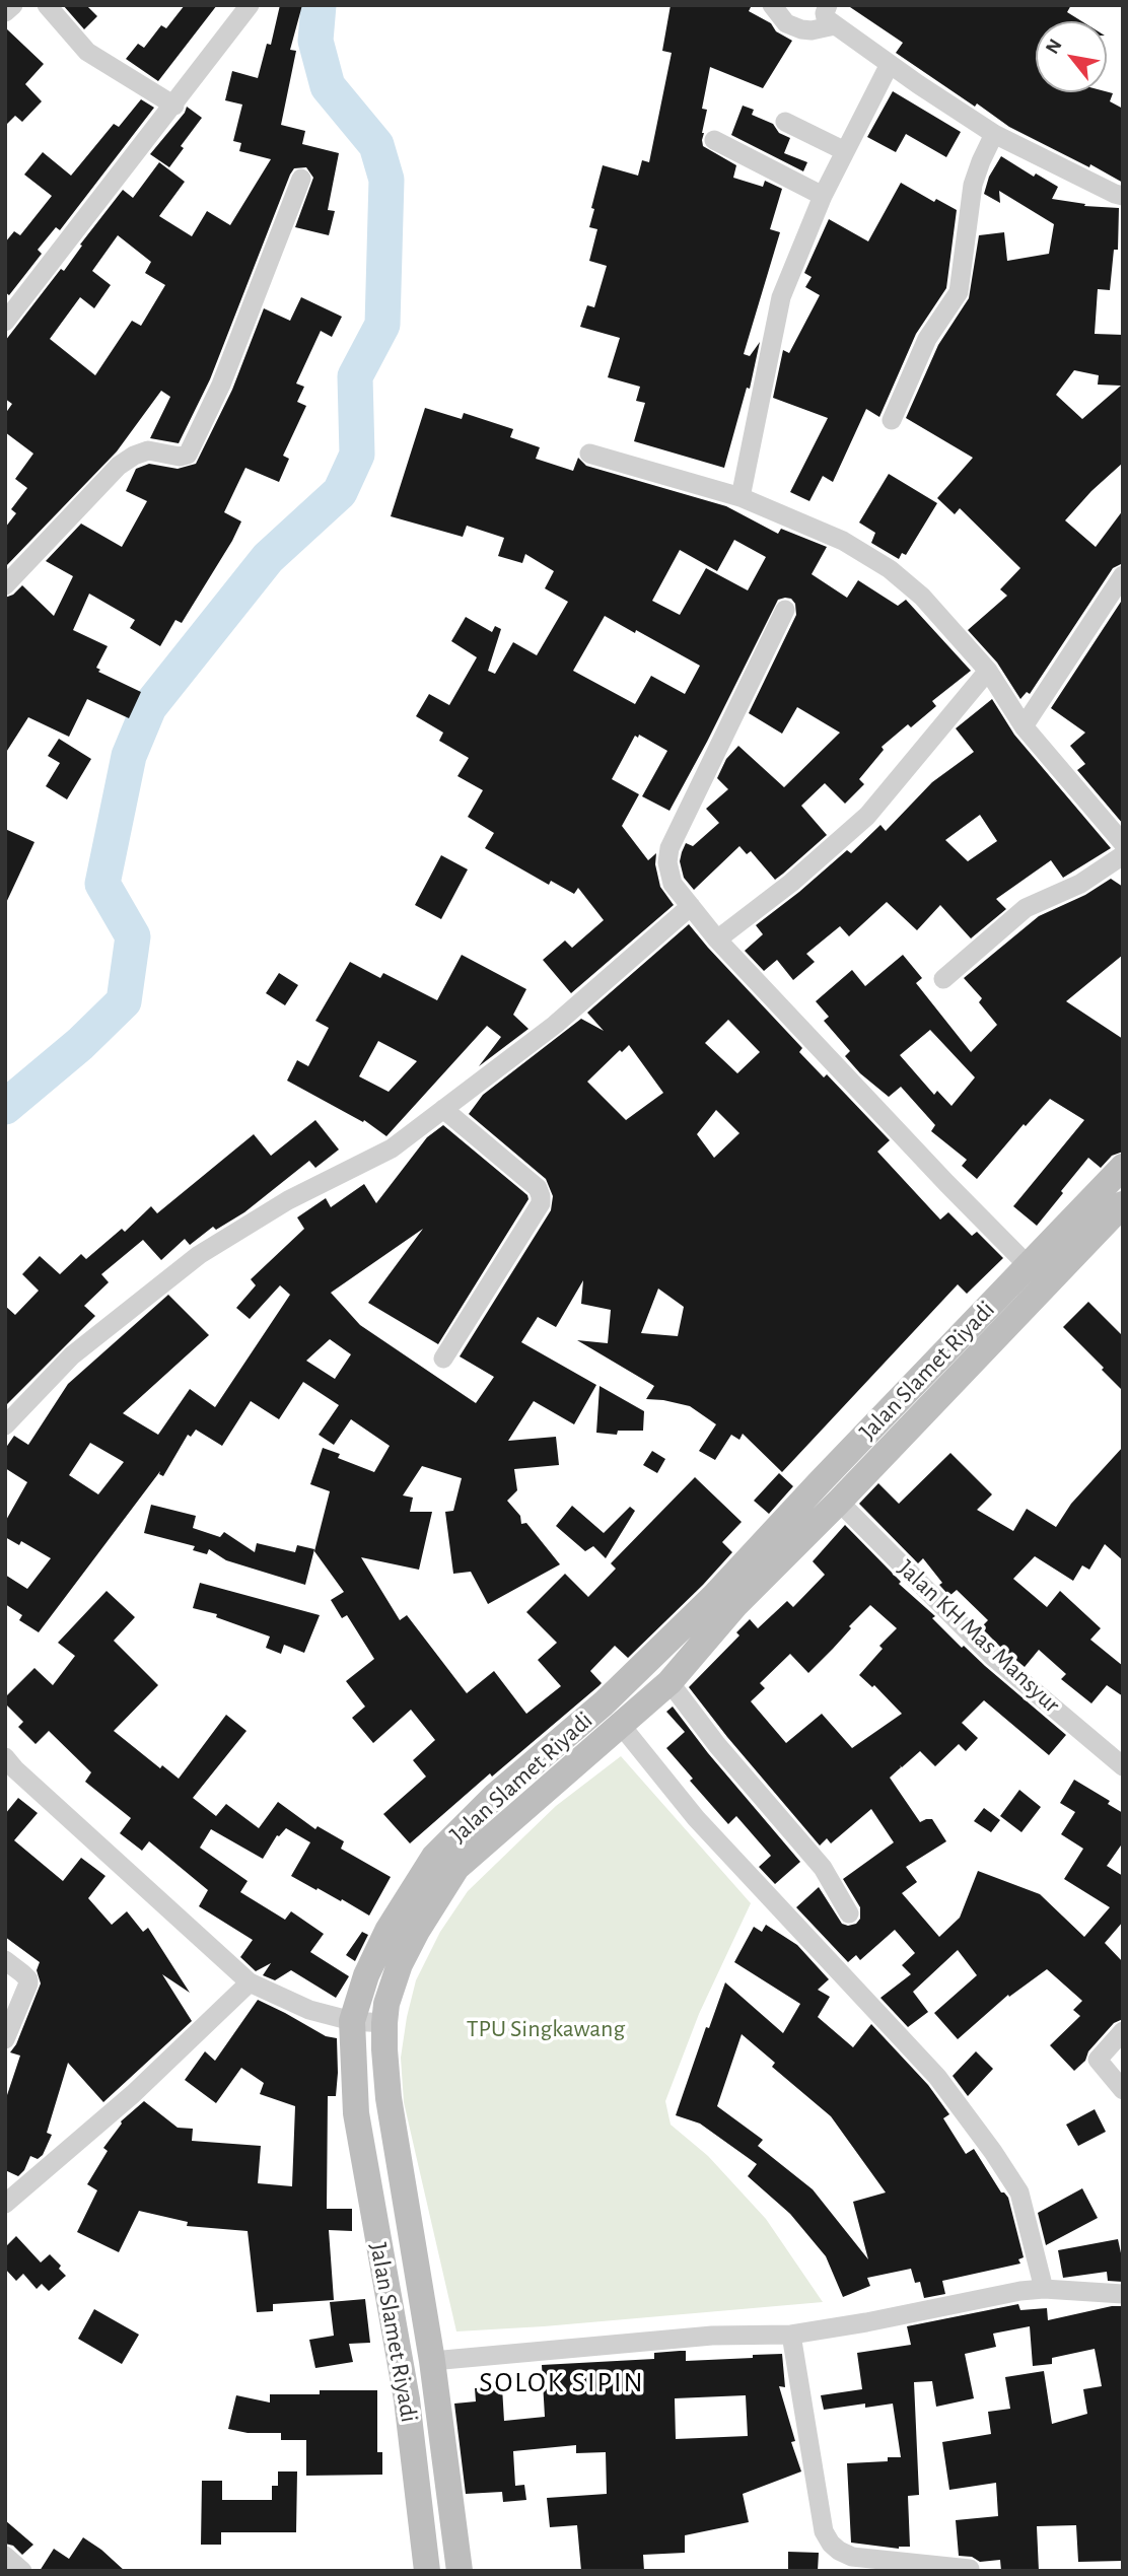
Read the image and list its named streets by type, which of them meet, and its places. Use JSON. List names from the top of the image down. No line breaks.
{"streets":{"main road":["Jalan Slamet Riyadi"],"street":["Jalan KH Mas Mansyur"]},"crossings":[["Jalan Slamet Riyadi","Jalan KH Mas Mansyur"]],"districts":["SOLOK SIPIN"],"parks":["TPU Singkawang"],"north":"top left"}
